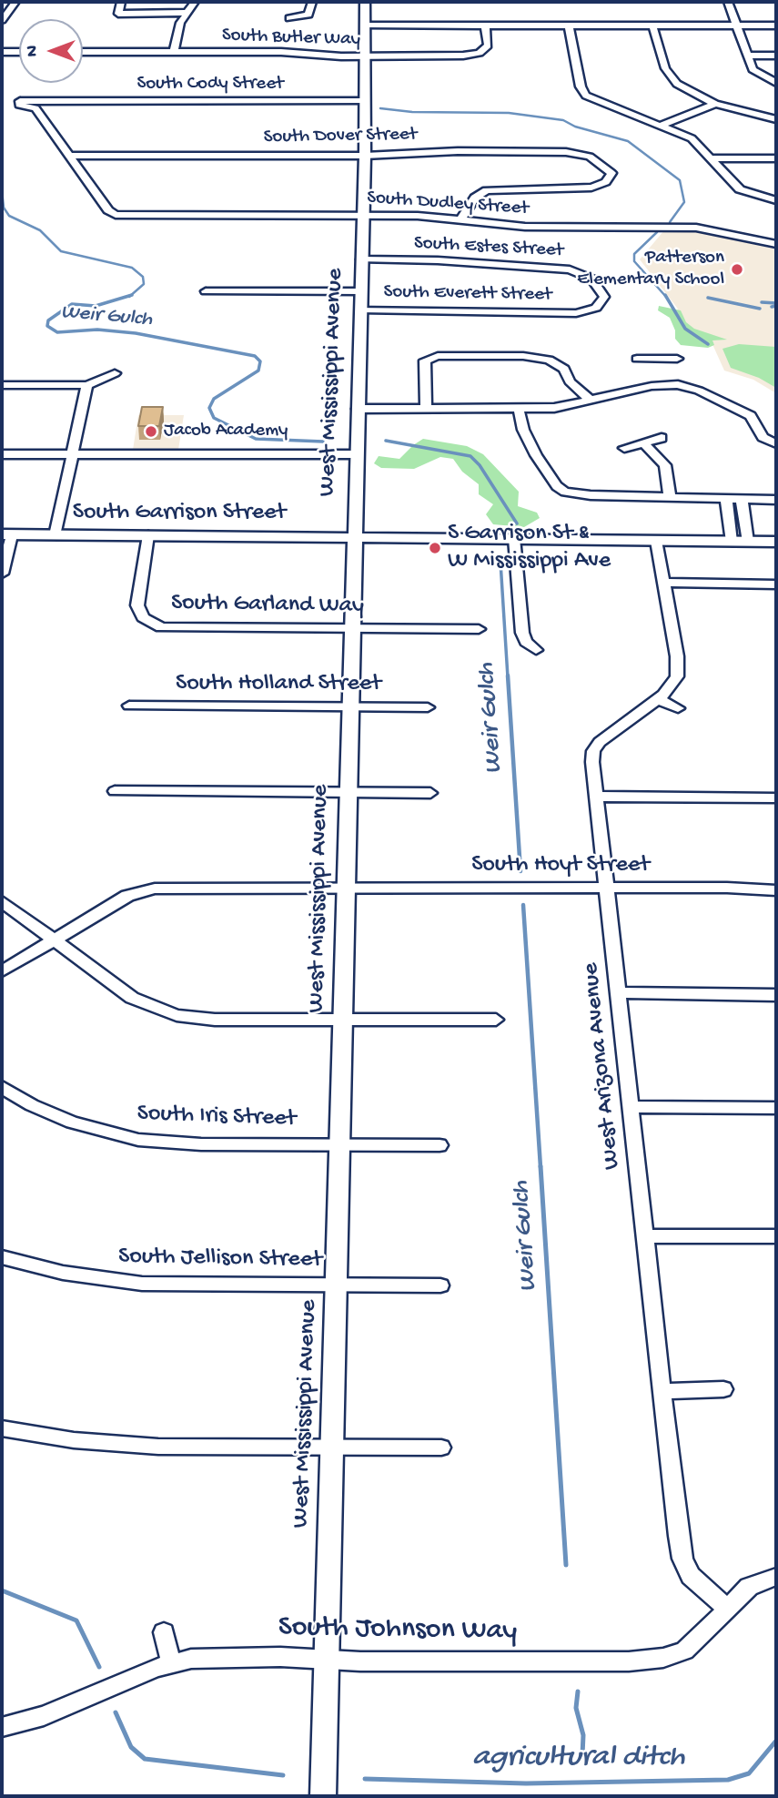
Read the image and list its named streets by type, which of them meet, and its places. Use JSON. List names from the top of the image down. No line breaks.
{"streets":{"main road":["West Mississippi Avenue","South Garrison Street"],"street":["South Butler Way","South Cody Street","South Dover Street","South Dudley Street","South Estes Street","South Everett Street","South Garland Way","South Holland Street","South Hoyt Street","West Arizona Avenue","South Iris Street","South Jellison Street","South Johnson Way"]},"crossings":[["South Butler Way","West Mississippi Avenue"],["South Cody Street","West Mississippi Avenue"],["South Dover Street","South Dudley Street"],["South Dover Street","West Mississippi Avenue"],["South Dudley Street","West Mississippi Avenue"],["South Estes Street","South Everett Street"],["South Estes Street","West Mississippi Avenue"],["South Everett Street","West Mississippi Avenue"],["West Mississippi Avenue","South Garrison Street"],["West Mississippi Avenue","South Garland Way"],["West Mississippi Avenue","South Holland Street"],["West Mississippi Avenue","South Hoyt Street"],["West Mississippi Avenue","South Iris Street"],["West Mississippi Avenue","South Jellison Street"],["West Mississippi Avenue","South Johnson Way"],["South Garrison Street","South Garland Way"],["South Garrison Street","West Arizona Avenue"],["South Hoyt Street","West Arizona Avenue"],["West Arizona Avenue","South Johnson Way"]],"water":["Weir Gulch","agricultural ditch"],"places":["Patterson Elementary School","Jacob Academy","S Garrison St & W Mississippi Ave"],"north":"left"}
